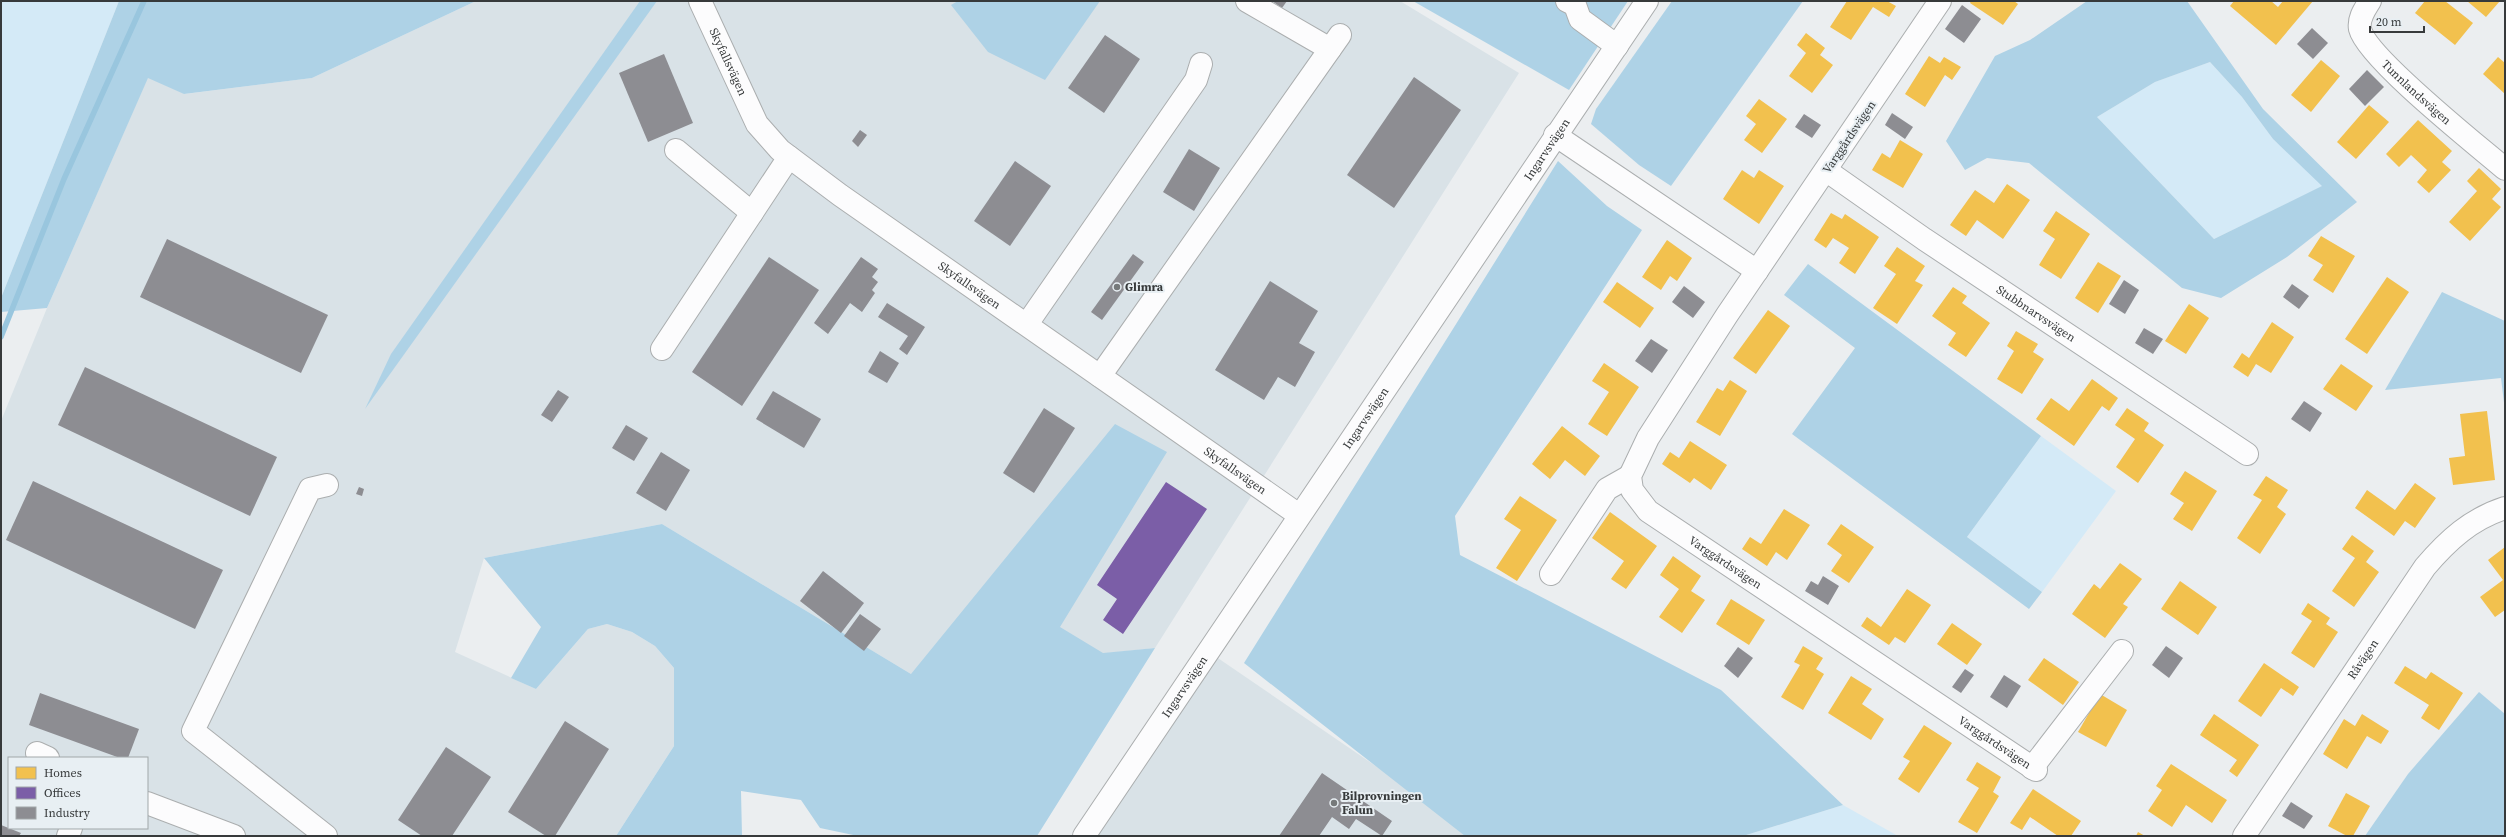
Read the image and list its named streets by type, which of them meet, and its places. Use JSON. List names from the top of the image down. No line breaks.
{"streets":{"street":["Skyfallsvägen","Tunnlandsvägen","Varggårdsvägen","Ingarvsvägen","Stubbnarvsvägen","Råvägen"]},"crossings":[["Skyfallsvägen","Ingarvsvägen"],["Varggårdsvägen","Stubbnarvsvägen"]],"places":["Glimra","Bilprovningen Falun"],"legend":["Homes","Offices","Industry"],"scale_bar":"20 m"}
